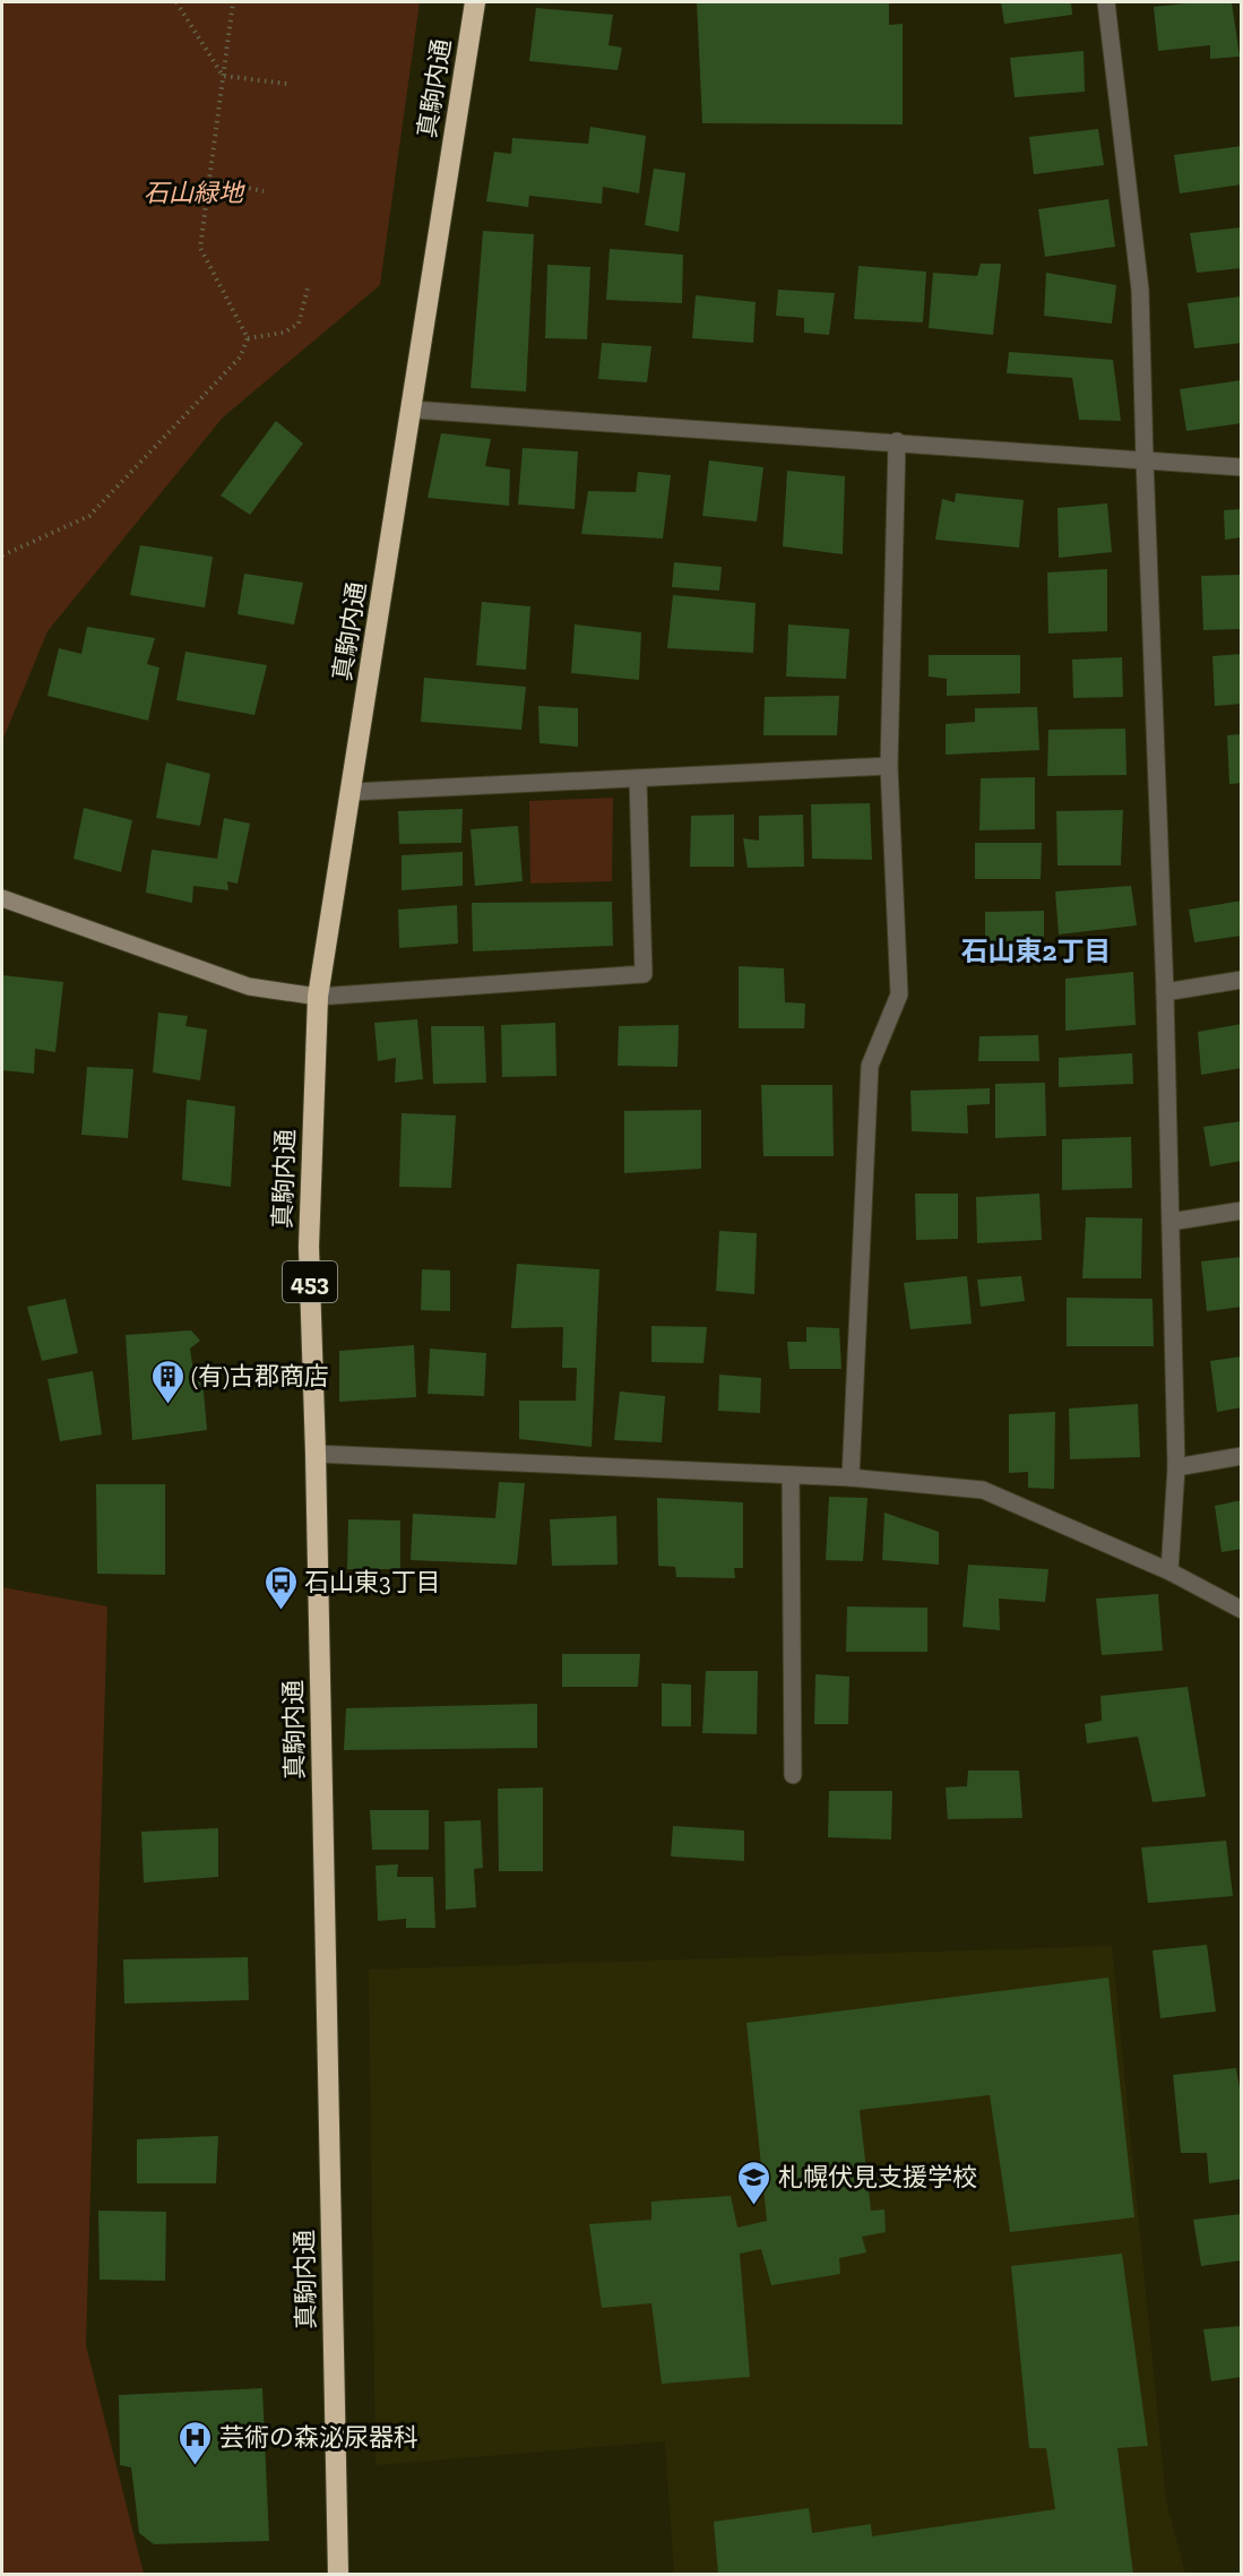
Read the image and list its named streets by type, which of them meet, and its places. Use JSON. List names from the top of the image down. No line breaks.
{"streets":{"highway":["真駒内通","453"]},"districts":["石山東2丁目"],"parks":["石山緑地"],"places":{"building":["(有)古郡商店"],"bus stop":["石山東3丁目"],"school or university":["札幌伏見支援学校"],"hospital":["芸術の森泌尿器科"]}}
